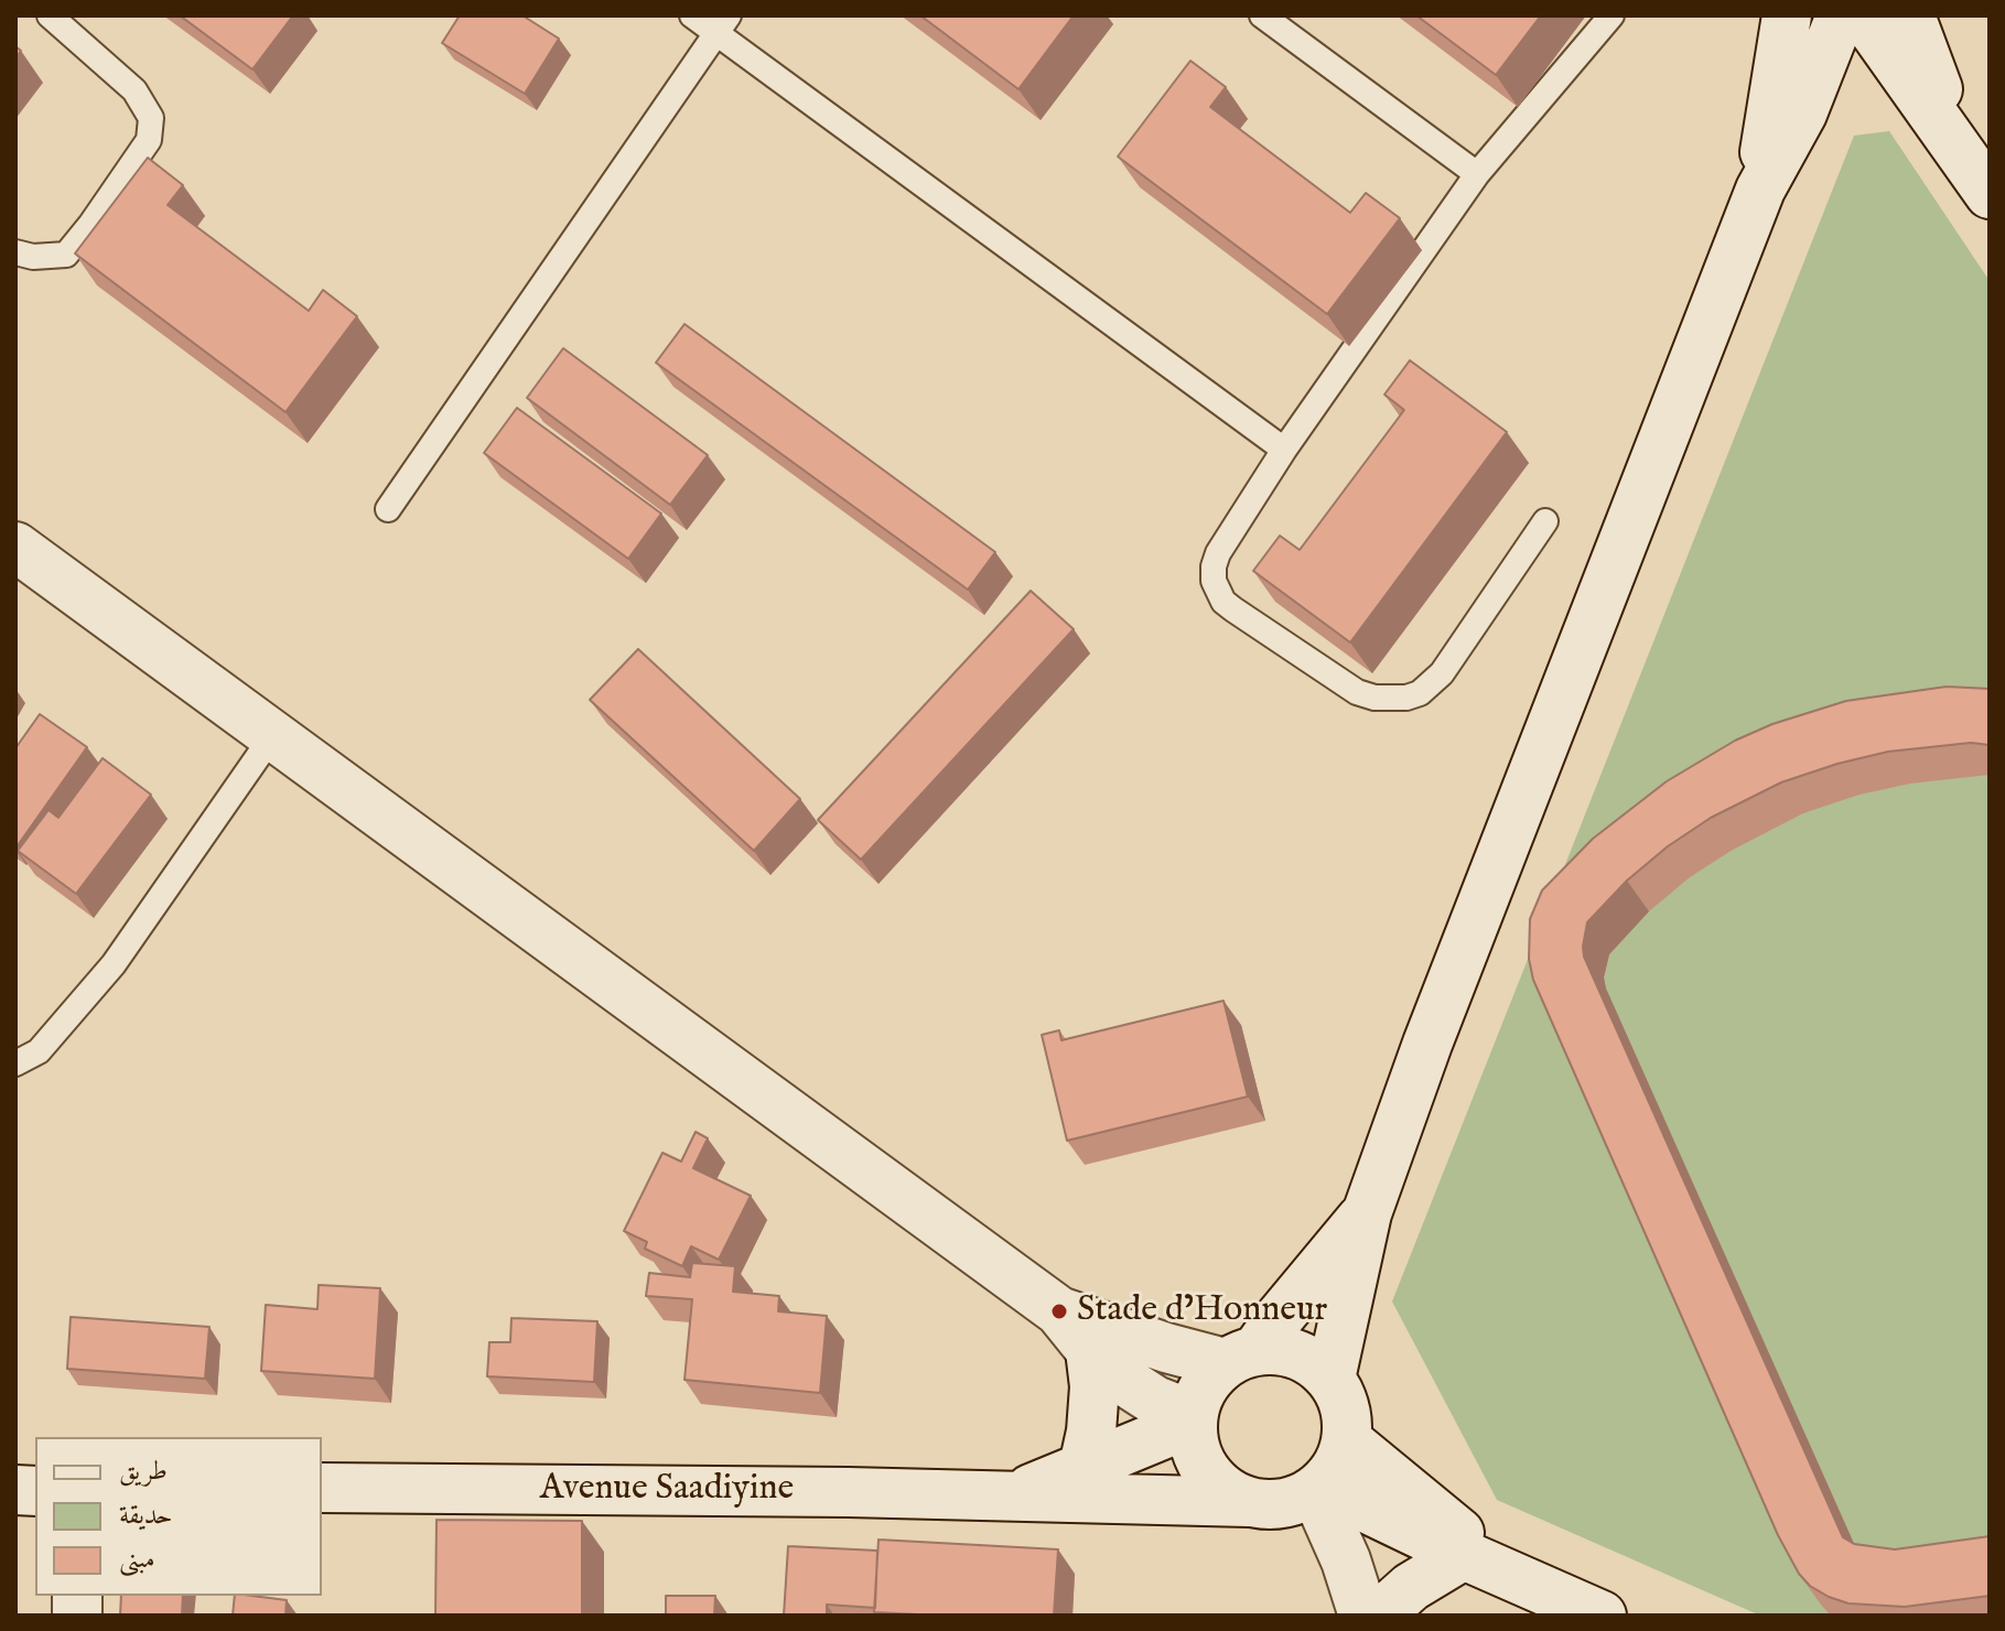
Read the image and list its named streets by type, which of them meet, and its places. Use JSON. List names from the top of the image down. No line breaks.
{"streets":{"main road":["Avenue Saadiyine"]},"places":["Stade d’Honneur"],"legend":["طريق","حديقة","مبنى"]}
